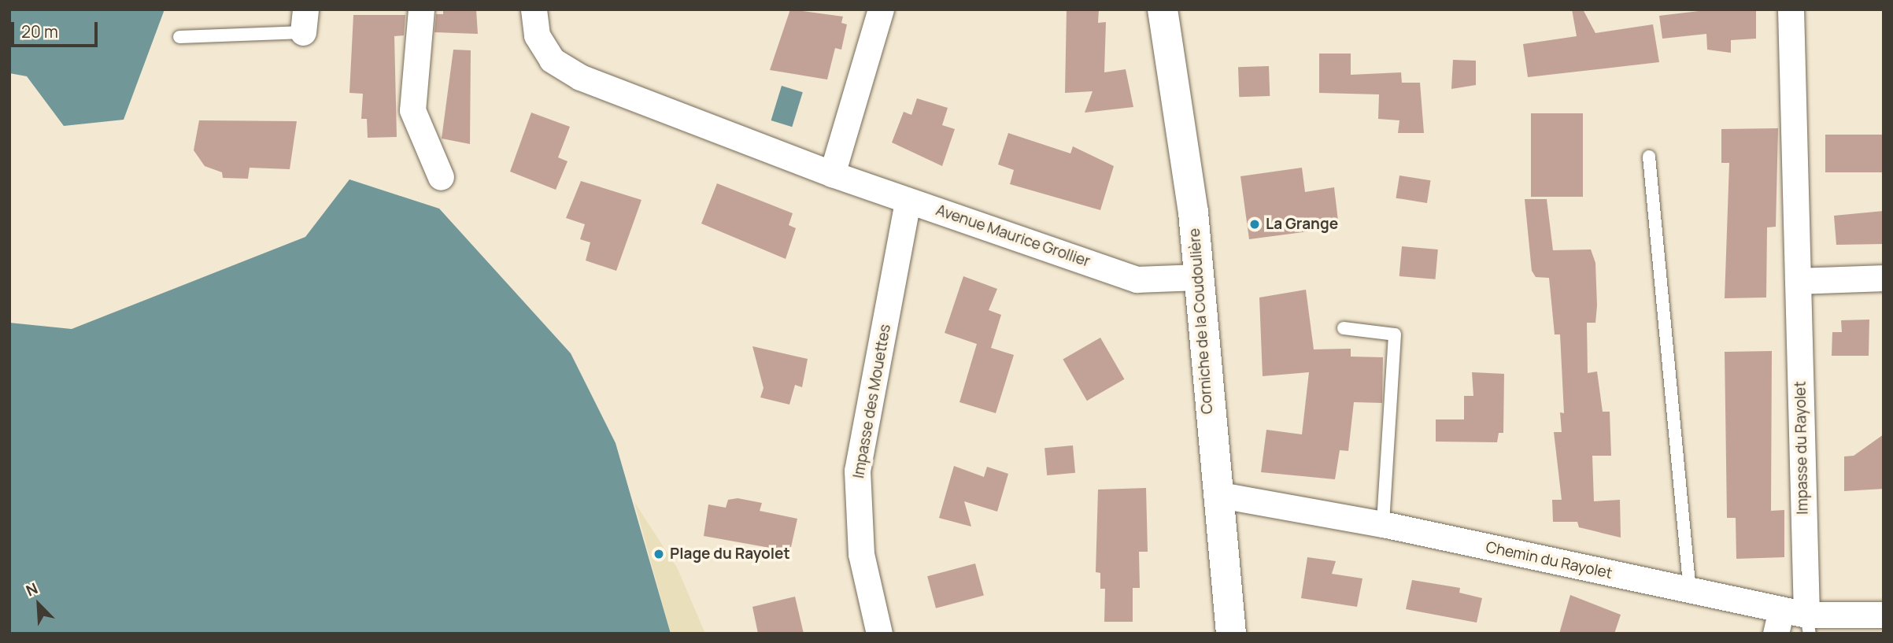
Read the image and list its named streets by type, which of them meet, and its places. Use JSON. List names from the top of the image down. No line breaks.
{"streets":{"main road":["Corniche de la Coudoulière"],"street":["Avenue Maurice Grollier","Impasse des Mouettes","Impasse du Rayolet","Chemin du Rayolet"]},"crossings":[["Avenue Maurice Grollier","Corniche de la Coudoulière"],["Avenue Maurice Grollier","Impasse des Mouettes"],["Corniche de la Coudoulière","Chemin du Rayolet"],["Impasse du Rayolet","Chemin du Rayolet"]],"places":["La Grange","Plage du Rayolet"],"scale_bar":"20 m","north":"top left"}
